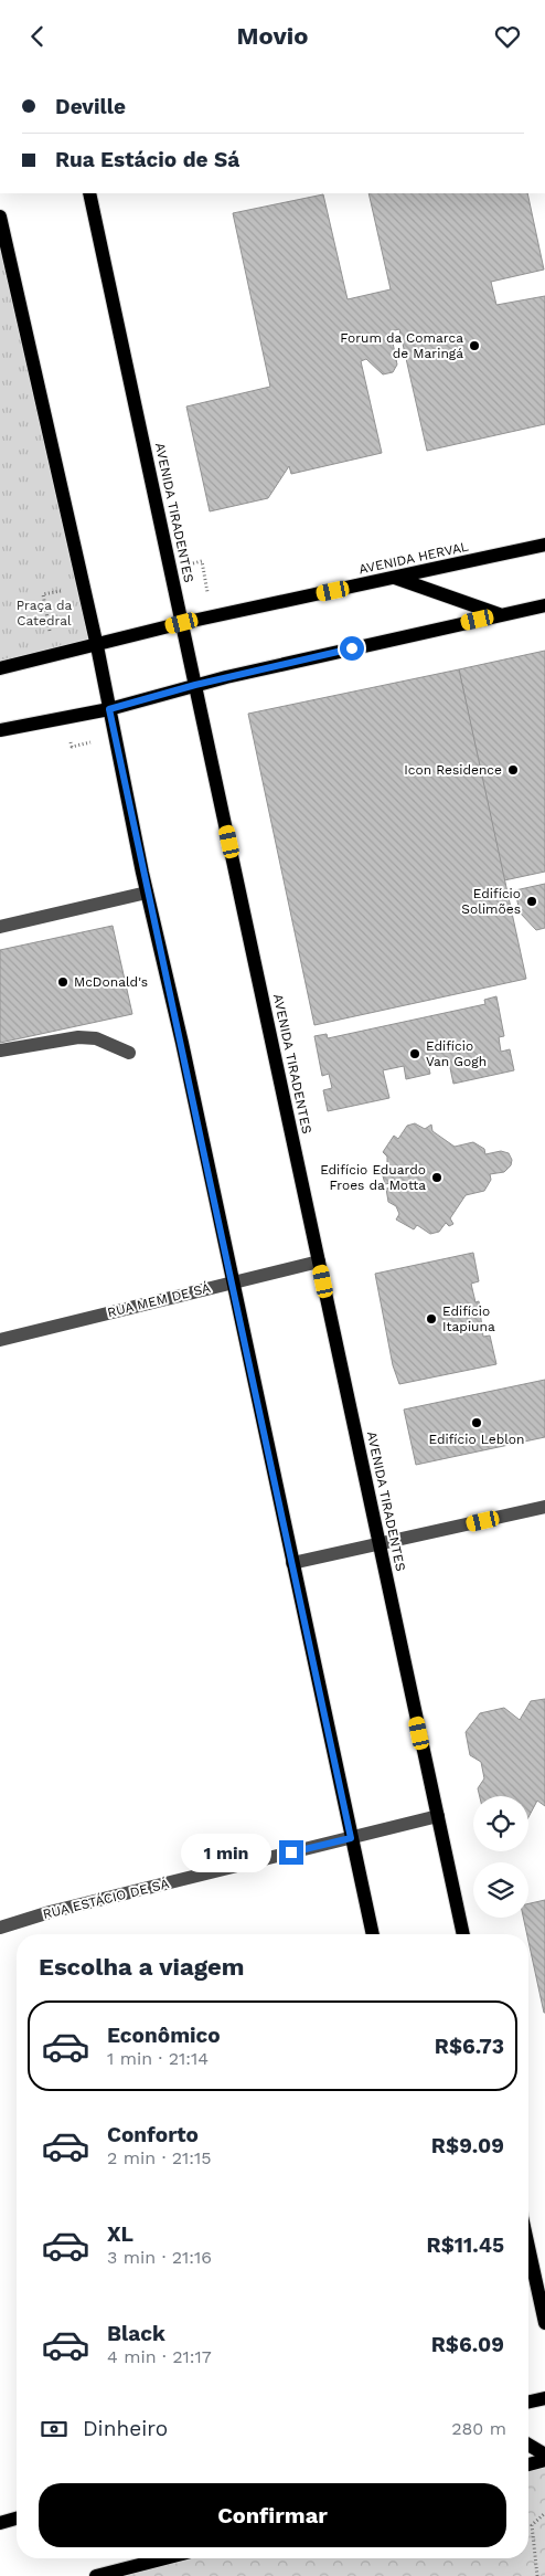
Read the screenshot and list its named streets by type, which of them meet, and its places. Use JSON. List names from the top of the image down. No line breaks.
{"streets":{"main road":["AVENIDA TIRADENTES","AVENIDA HERVAL"],"street":["RUA MEM DE SÁ","RUA ESTÁCIO DE SÁ"]},"crossings":[["AVENIDA TIRADENTES","AVENIDA HERVAL"],["AVENIDA TIRADENTES","RUA MEM DE SÁ"],["AVENIDA TIRADENTES","RUA ESTÁCIO DE SÁ"]],"parks":["Praça da Catedral"],"places":["Forum da Comarca de Maringá","Icon Residence","Edifício Solimões","McDonald's","Edifício Van Gogh","Edifício Eduardo Froes da Motta","Edifício Itapiuna","Edifício Leblon"],"page":{"header":"Movio","banner":["Deville","Rua Estácio de Sá"],"bubble":"1 min","heading":"Escolha a viagem","list":[{"name":"Econômico","note":"1 min · 21:14","value":"R$6.73"},{"name":"Conforto","note":"2 min · 21:15","value":"R$9.09"},{"name":"XL","note":"3 min · 21:16","value":"R$11.45"},{"name":"Black","note":"4 min · 21:17","value":"R$6.09"}],"pay":["Dinheiro","280 m"],"buttons":"Confirmar"}}
